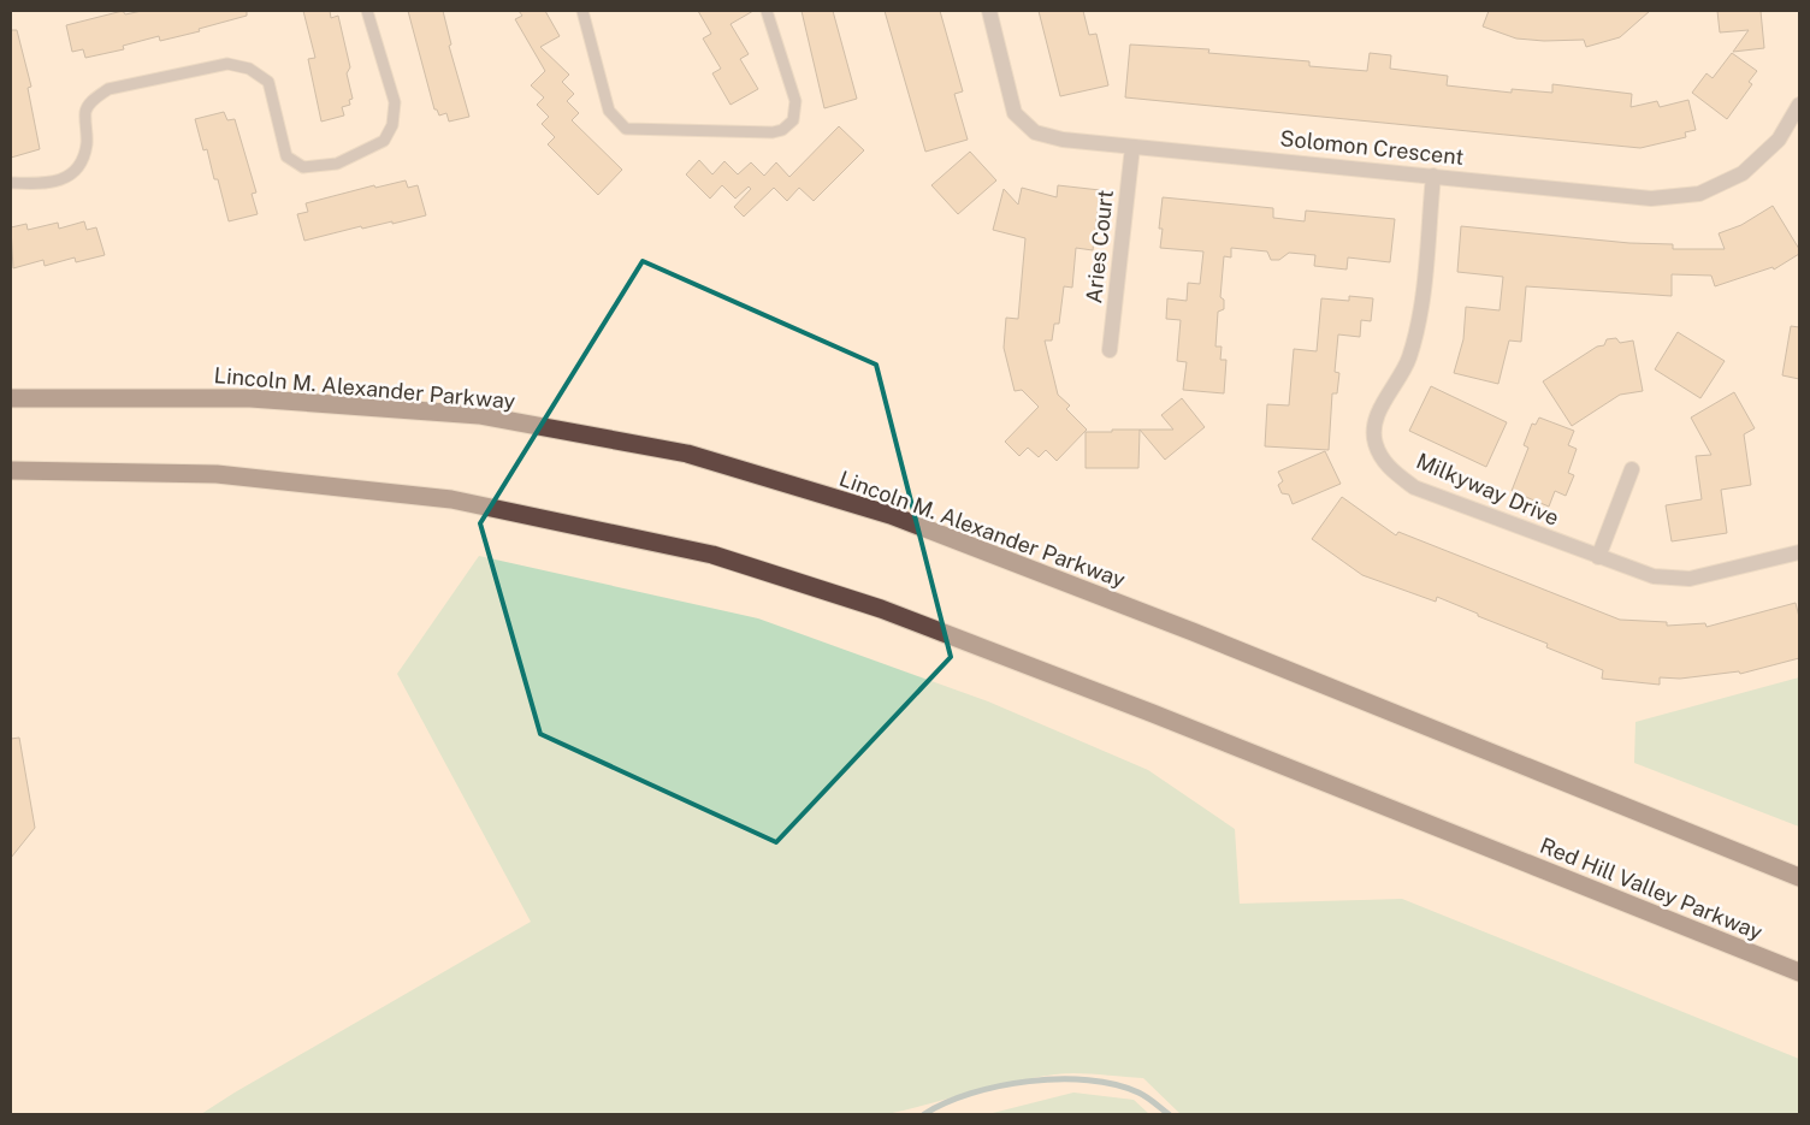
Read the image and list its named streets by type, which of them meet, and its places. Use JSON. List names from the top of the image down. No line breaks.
{"streets":{"highway":["Lincoln M. Alexander Parkway","Red Hill Valley Parkway"],"street":["Solomon Crescent","Aries Court","Milkyway Drive"]},"crossings":[["Solomon Crescent","Aries Court"],["Solomon Crescent","Milkyway Drive"]]}
